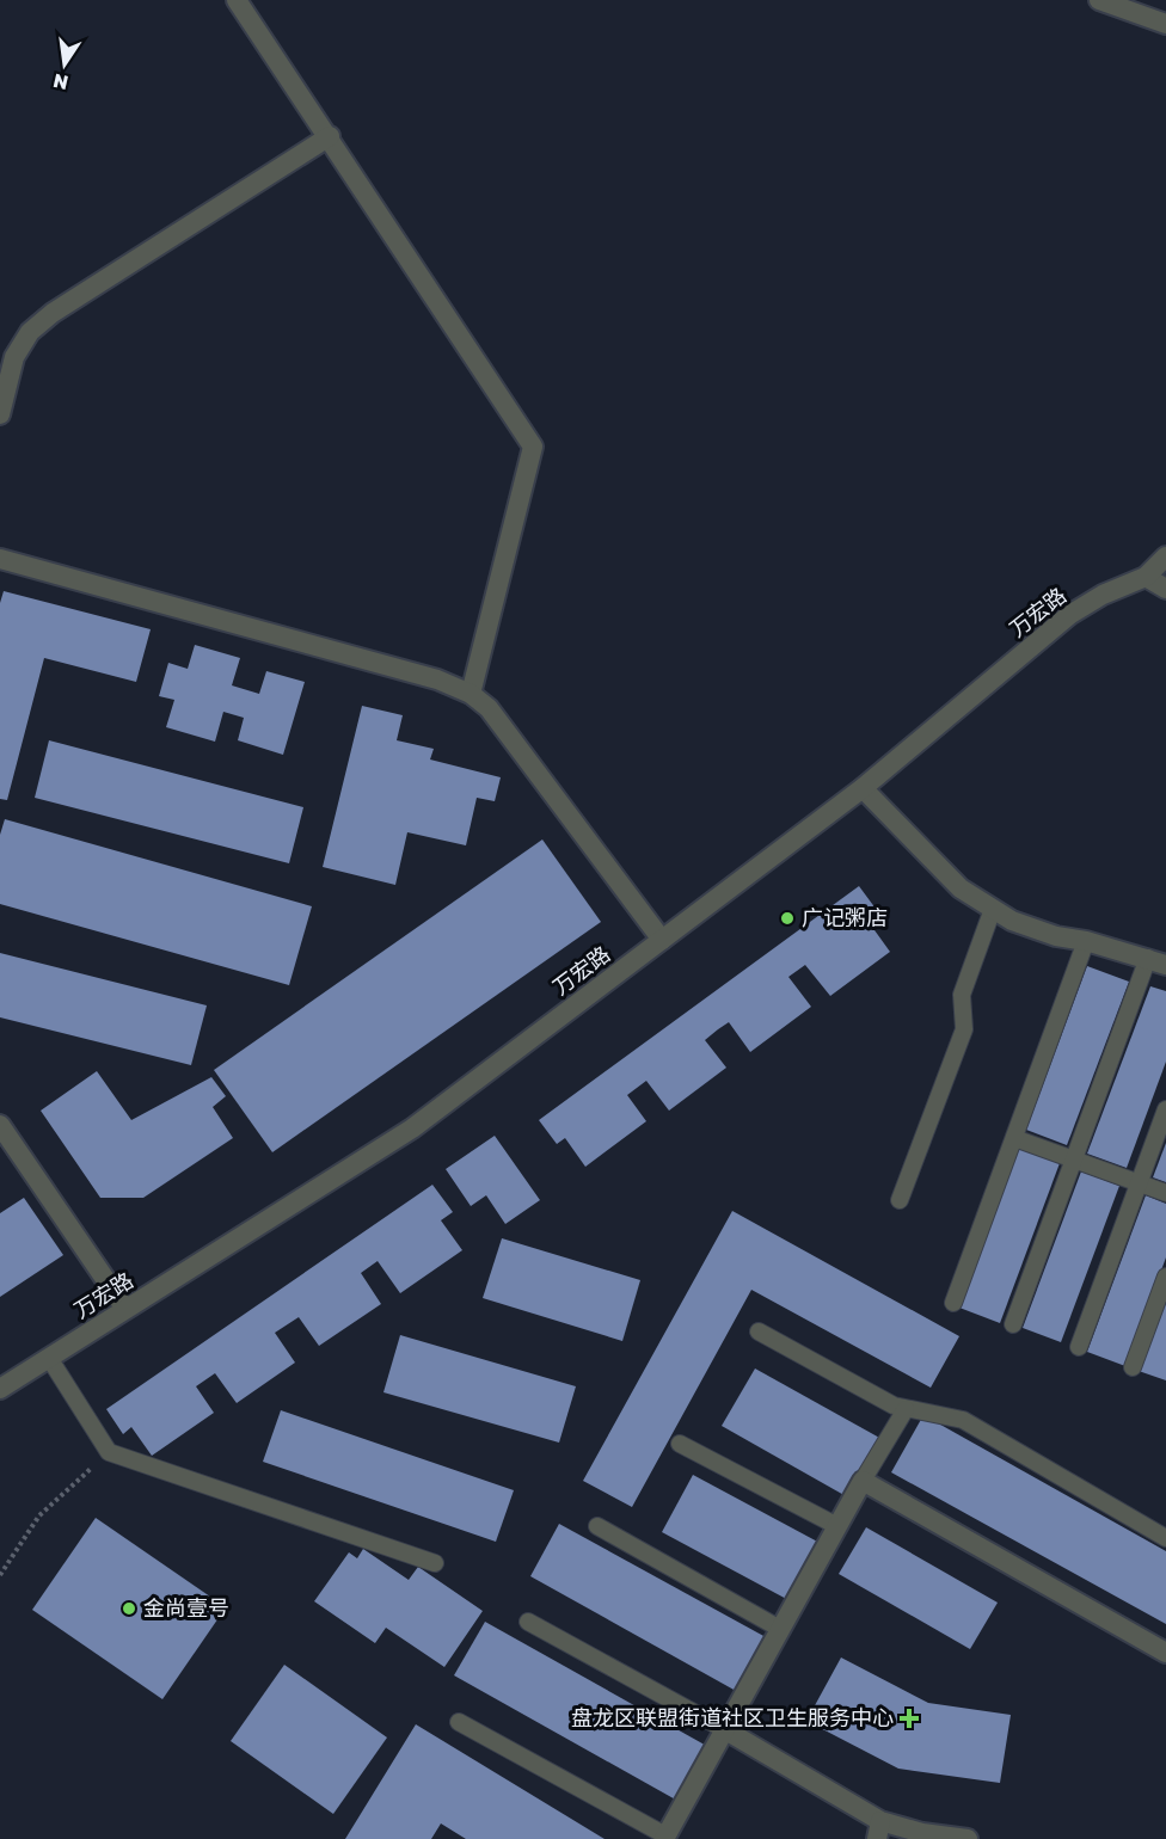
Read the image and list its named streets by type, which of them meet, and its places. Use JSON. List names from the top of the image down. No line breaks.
{"streets":{"street":["万宏路"]},"places":{"other":["广记粥店","金尚壹号"],"health":["盘龙区联盟街道社区卫生服务中心"]},"north":"bottom"}
